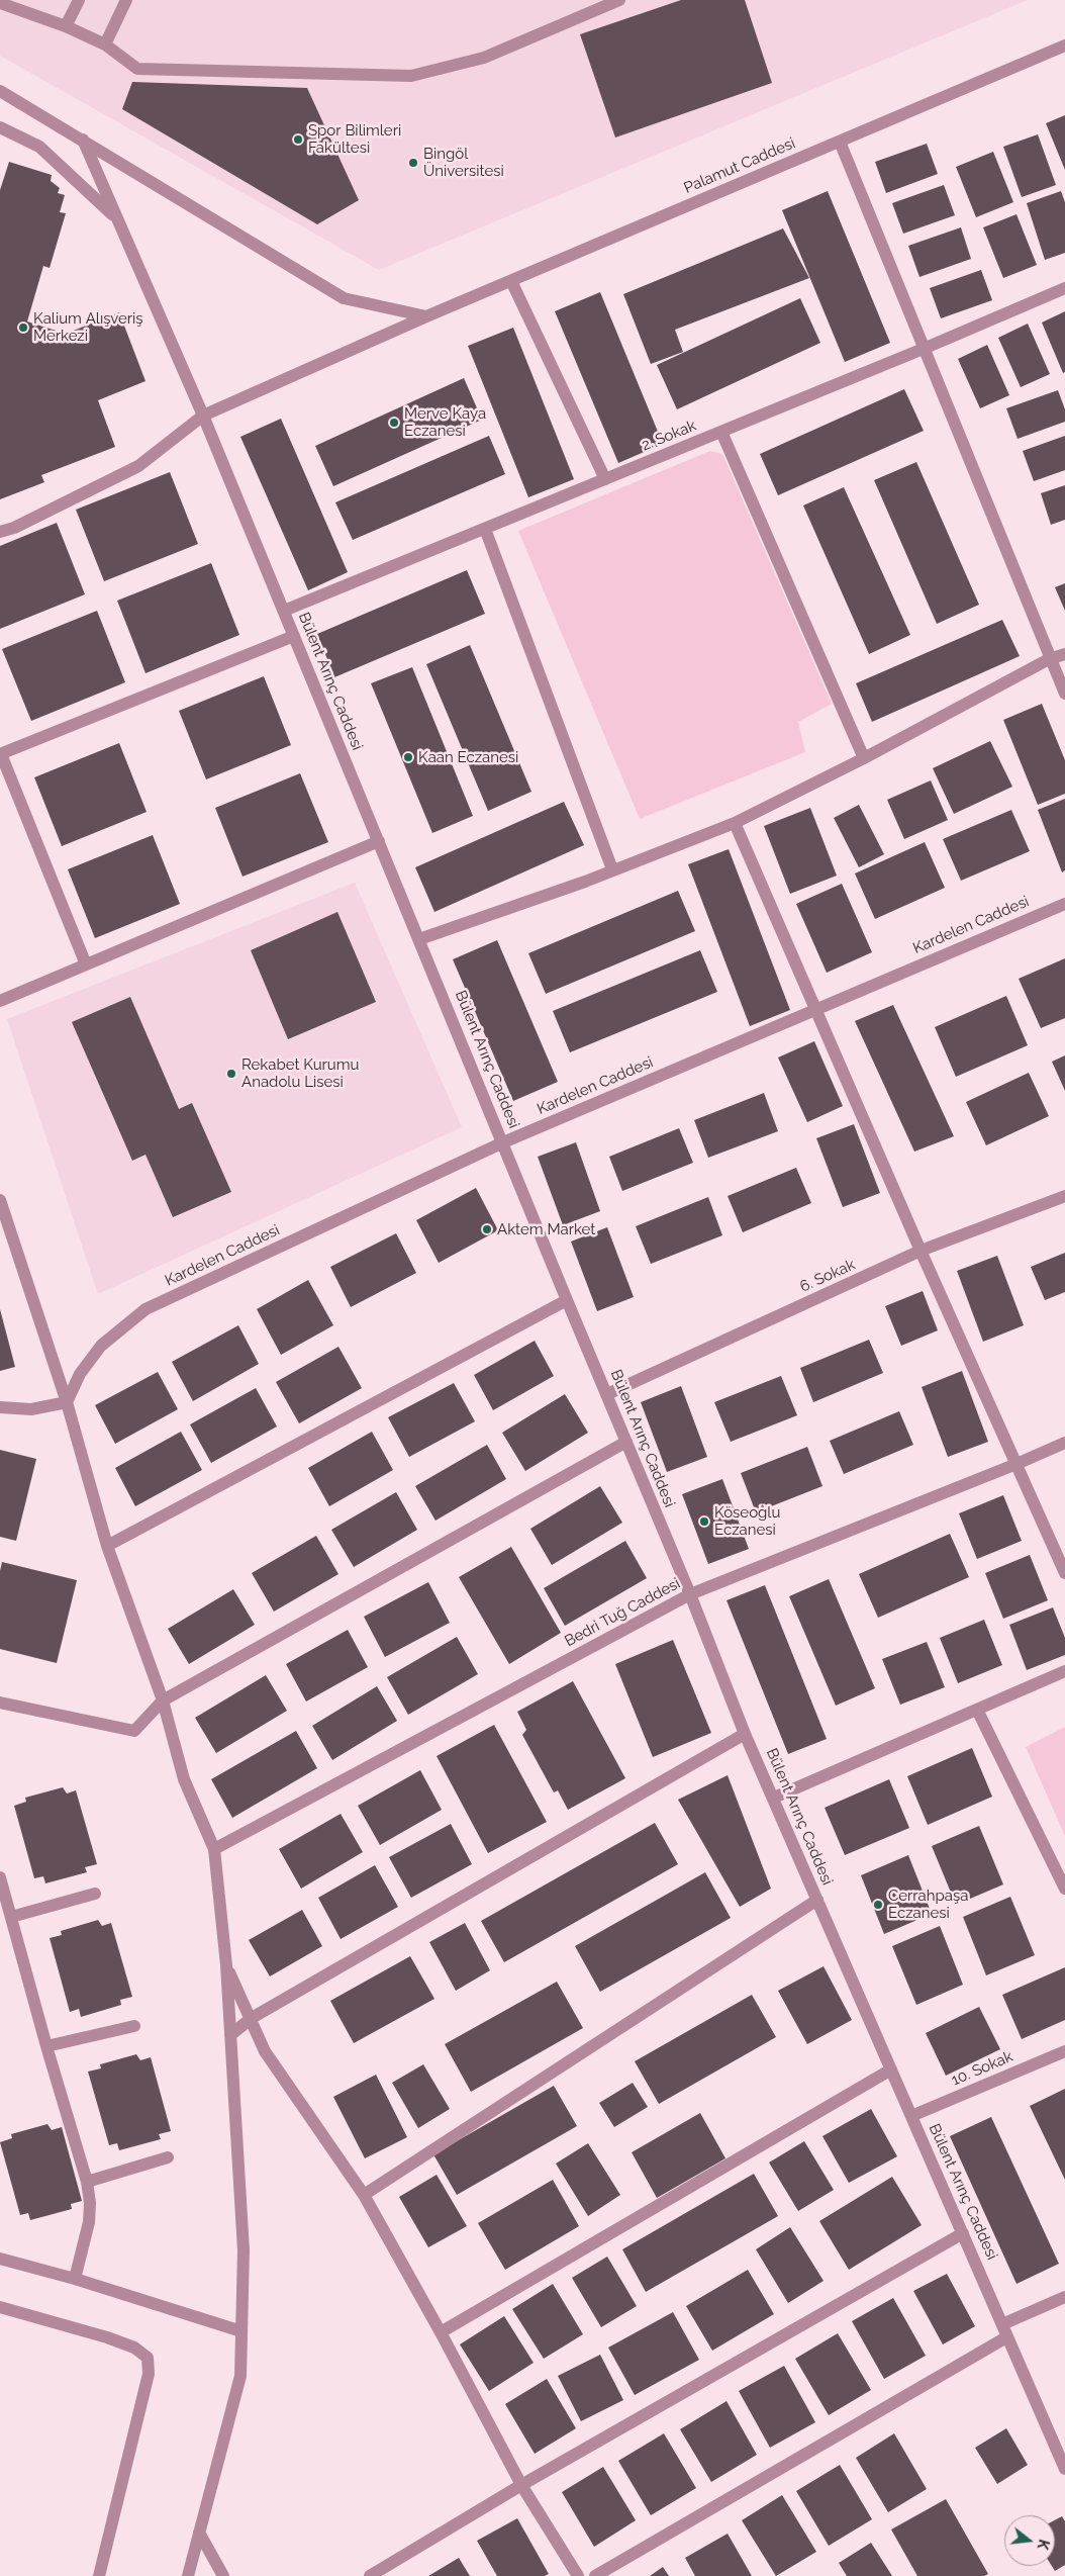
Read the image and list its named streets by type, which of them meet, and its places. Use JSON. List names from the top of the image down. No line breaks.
{"streets":{"street":["Palamut Caddesi","2. Sokak","Bülent Arınç Caddesi","Kardelen Caddesi","6. Sokak","Bedri Tuğ Caddesi","10. Sokak"]},"crossings":[["Palamut Caddesi","Bülent Arınç Caddesi"],["2. Sokak","Bülent Arınç Caddesi"],["Bülent Arınç Caddesi","Kardelen Caddesi"],["Bülent Arınç Caddesi","6. Sokak"],["Bülent Arınç Caddesi","Bedri Tuğ Caddesi"],["Bülent Arınç Caddesi","10. Sokak"]],"places":["Spor Bilimleri Fakültesi","Bingöl Üniversitesi","Kalium Alışveriş Merkezi","Merve Kaya Eczanesi","Kaan Eczanesi","Rekabet Kurumu Anadolu Lisesi","Aktem Market","Köseoğlu Eczanesi","Cerrahpaşa Eczanesi"],"north":"right"}
